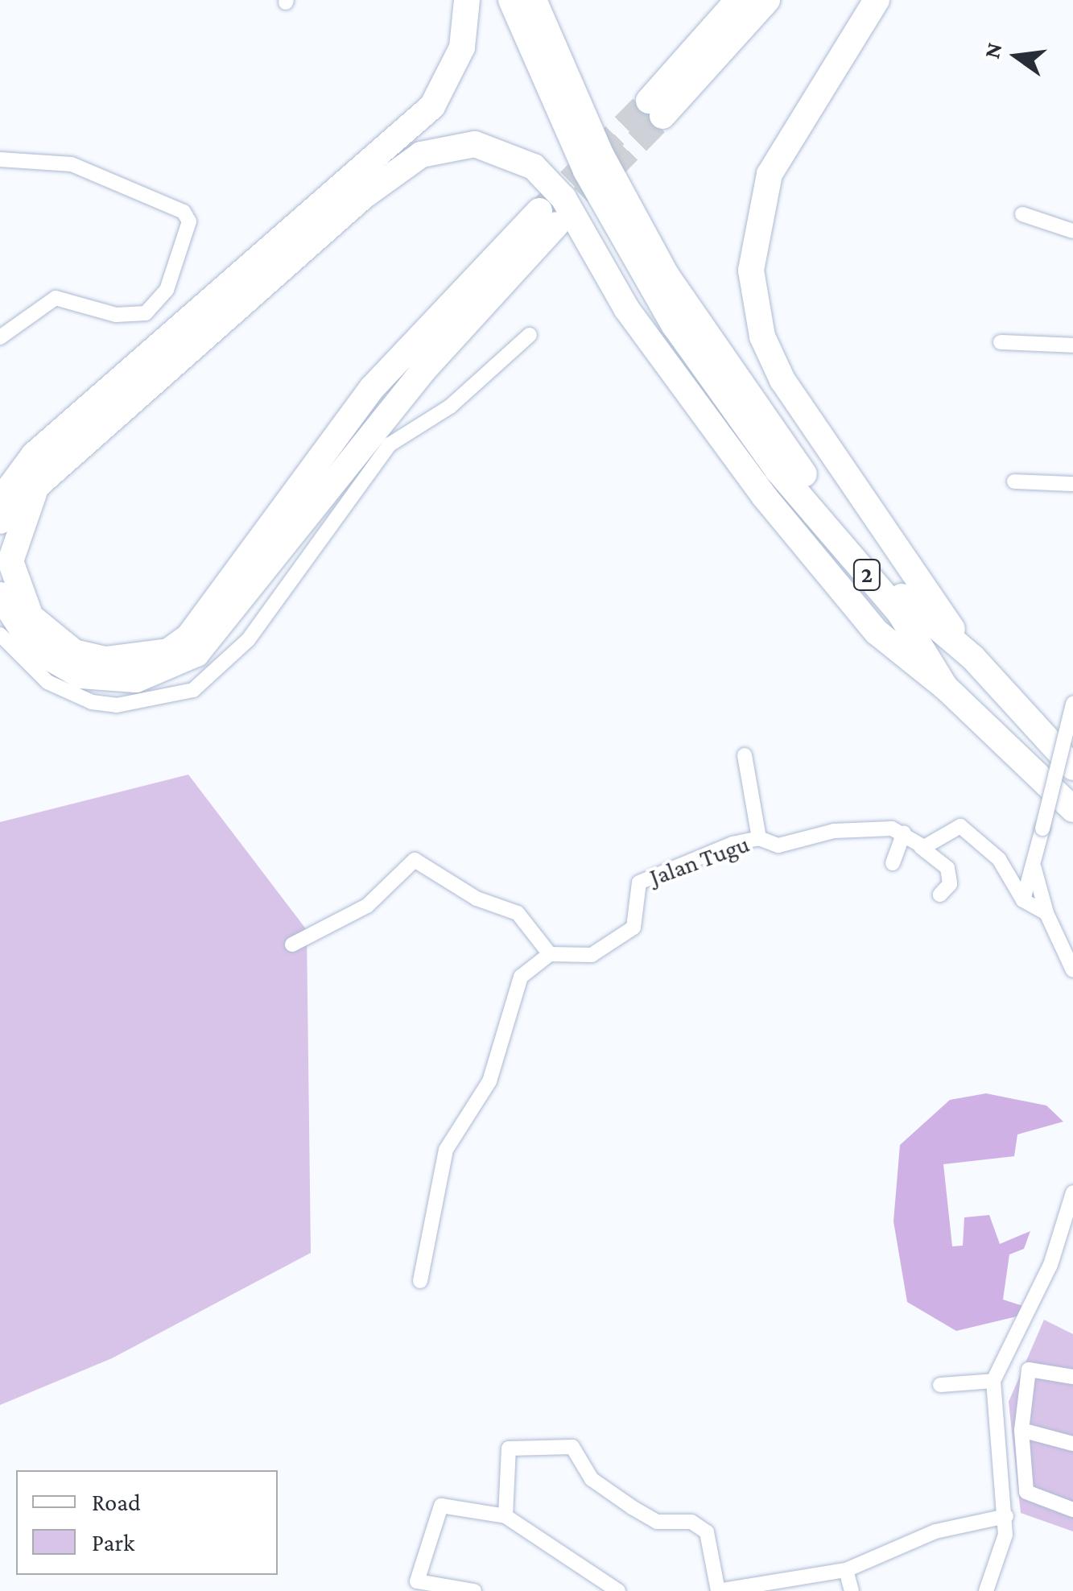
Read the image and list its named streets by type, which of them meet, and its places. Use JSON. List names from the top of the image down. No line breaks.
{"streets":{"highway":["2"],"street":["Jalan Tugu"]},"legend":["Road","Park"],"north":"left"}
